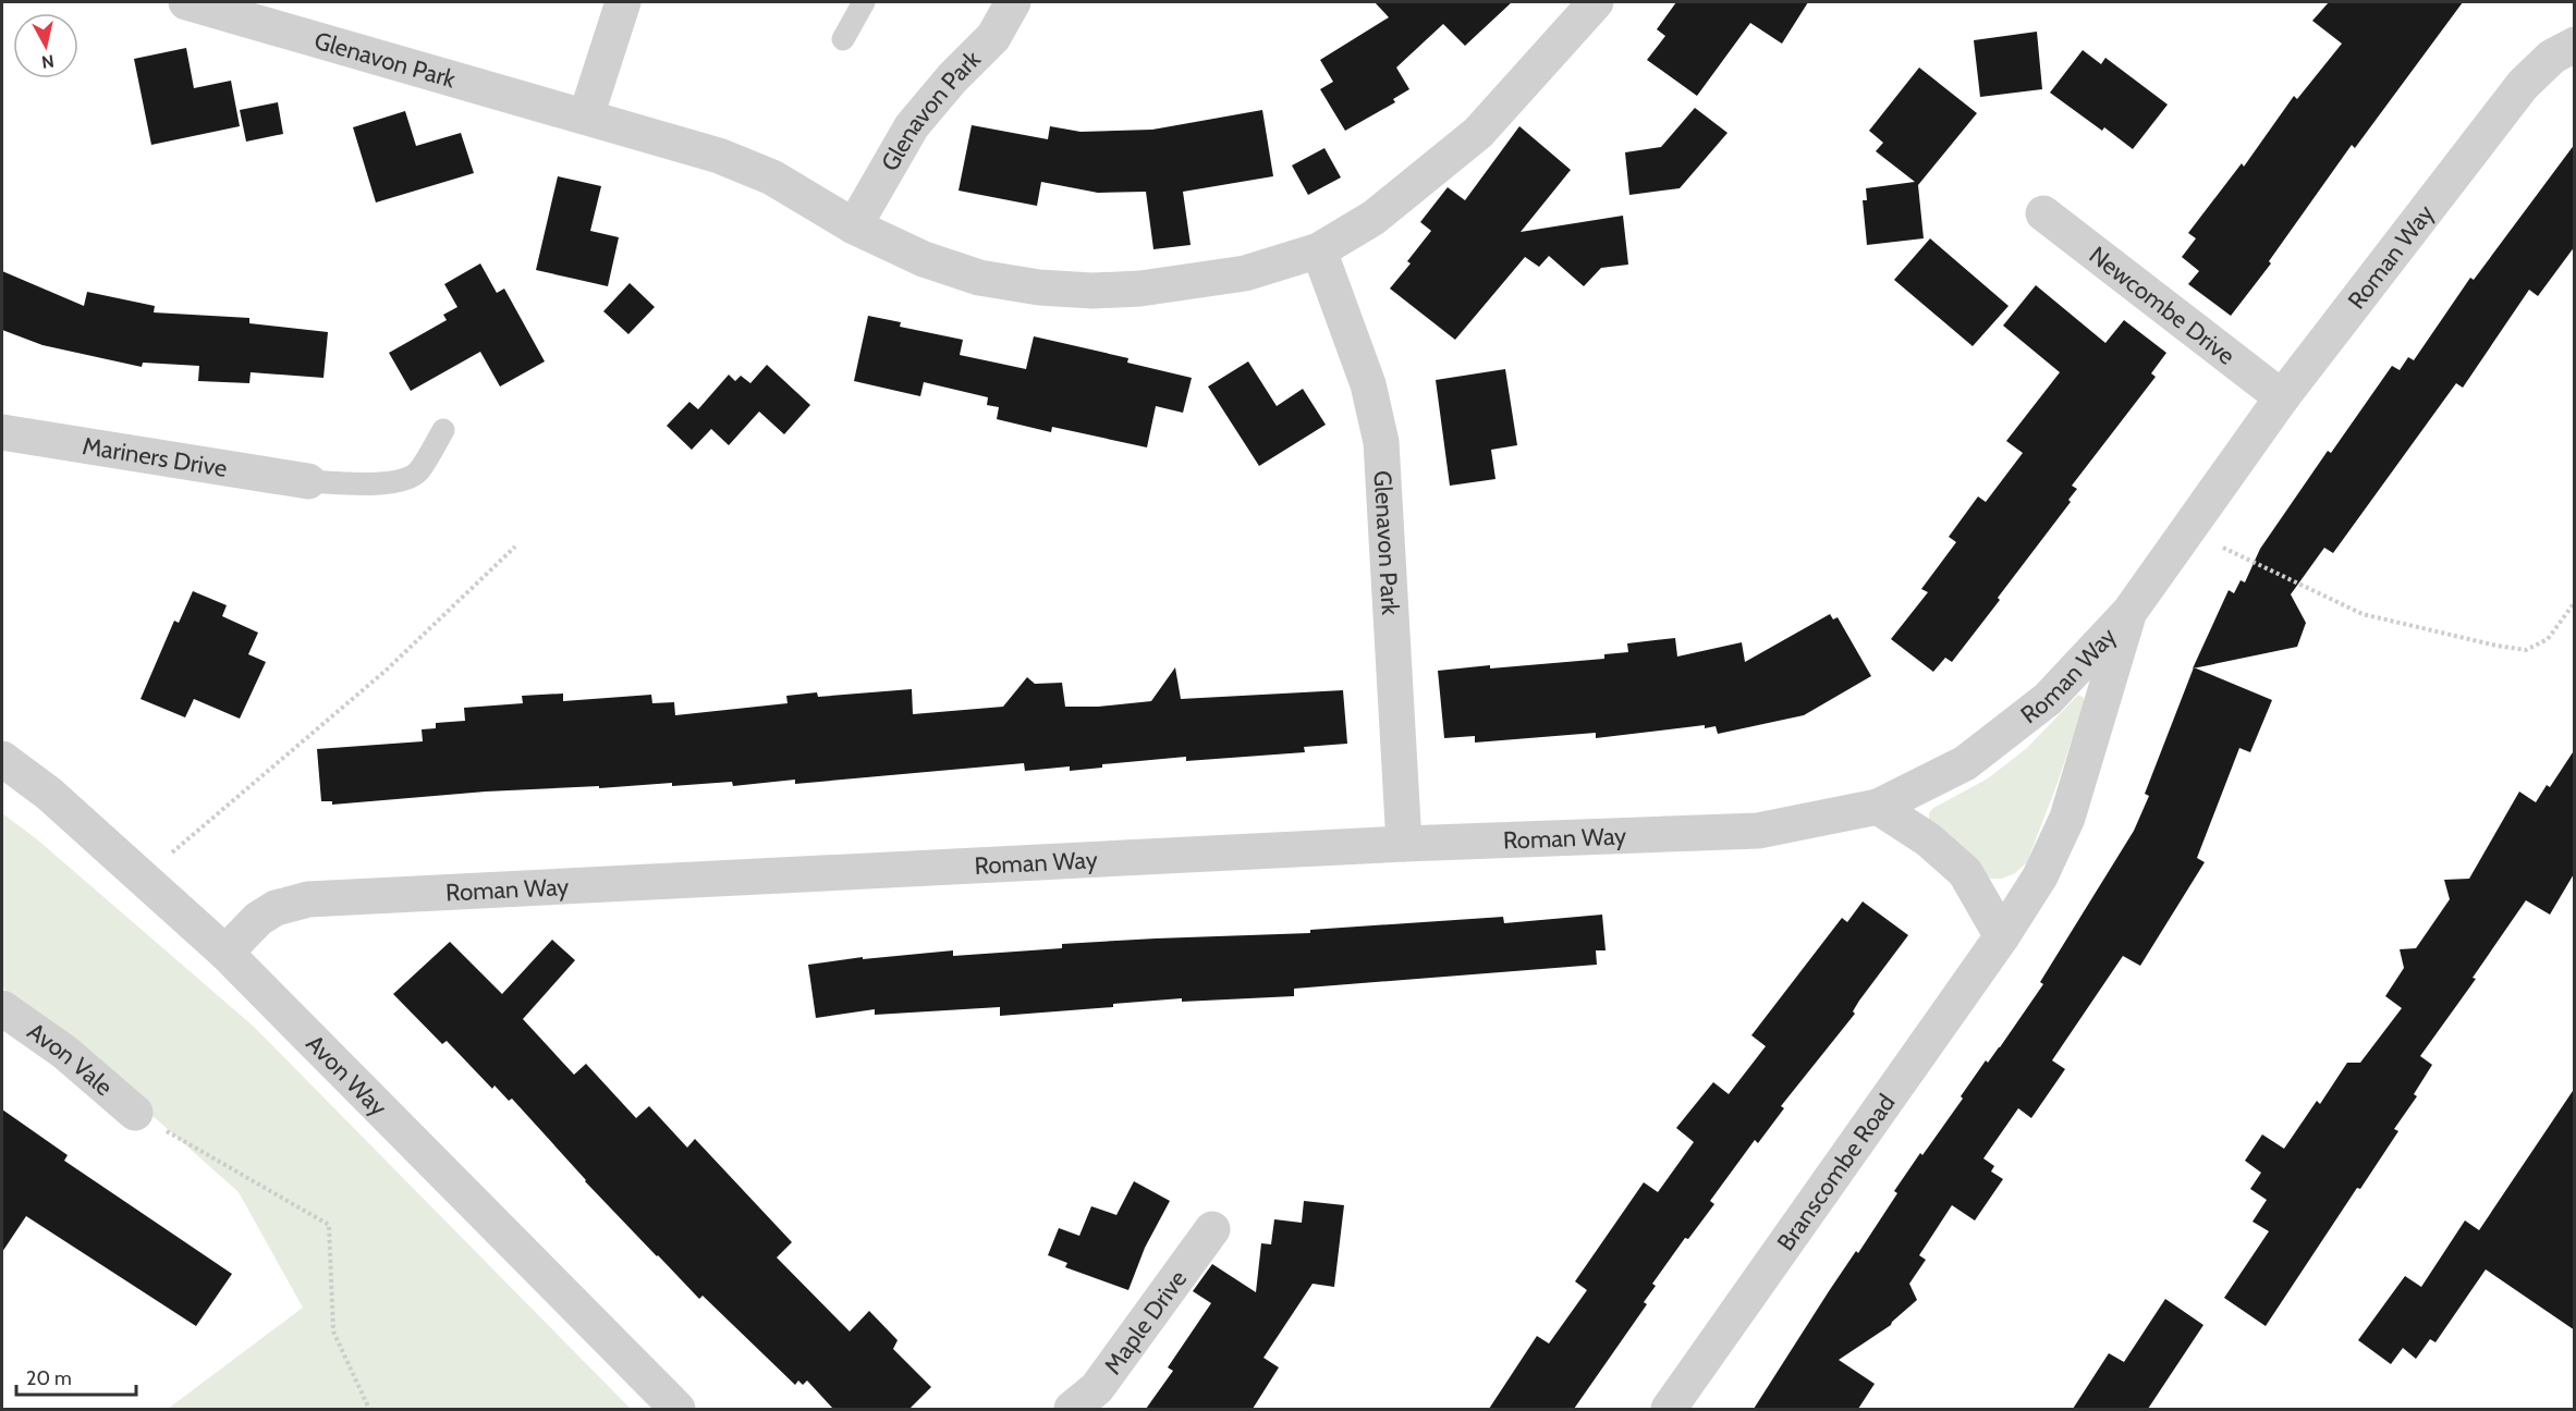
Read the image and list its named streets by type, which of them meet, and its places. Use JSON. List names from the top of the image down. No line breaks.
{"streets":{"street":["Glenavon Park","Roman Way","Newcombe Drive","Mariners Drive","Avon Vale","Avon Way","Branscombe Road","Maple Drive"]},"crossings":[["Glenavon Park","Roman Way"],["Roman Way","Newcombe Drive"],["Roman Way","Avon Way"],["Roman Way","Branscombe Road"]],"scale_bar":"20 m","north":"bottom"}
